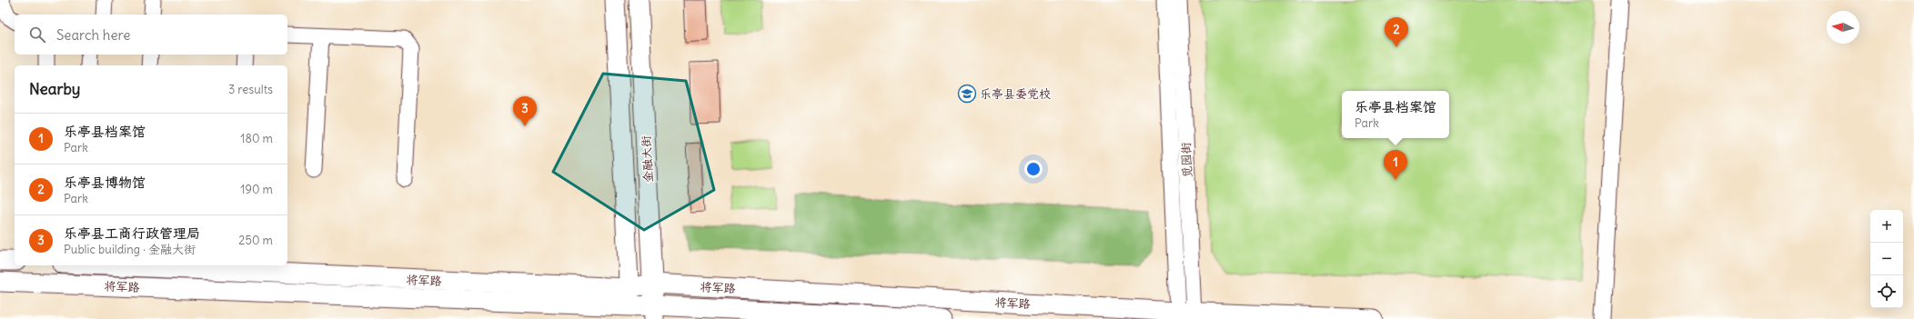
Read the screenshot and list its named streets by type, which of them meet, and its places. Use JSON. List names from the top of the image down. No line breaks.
{"streets":{"main road":["金融大街","将军路"],"street":["觅园街"]},"crossings":[["金融大街","将军路"],["觅园街","将军路"]],"places":{"school or university":["乐亭县委党校"]},"north":"left","page":{"search":"Search here","pins":["2","3","1"],"heading":["Nearby","3 results"],"popup":["乐亭县档案馆","Park"],"list":[{"mark":"1","name":"乐亭县档案馆","note":"Park","value":"180 m"},{"mark":"2","name":"乐亭县博物馆","note":"Park","value":"190 m"},{"mark":"3","name":"乐亭县工商行政管理局","note":"Public building · 金融大街","value":"250 m"}],"map_buttons":["+","−"]}}
